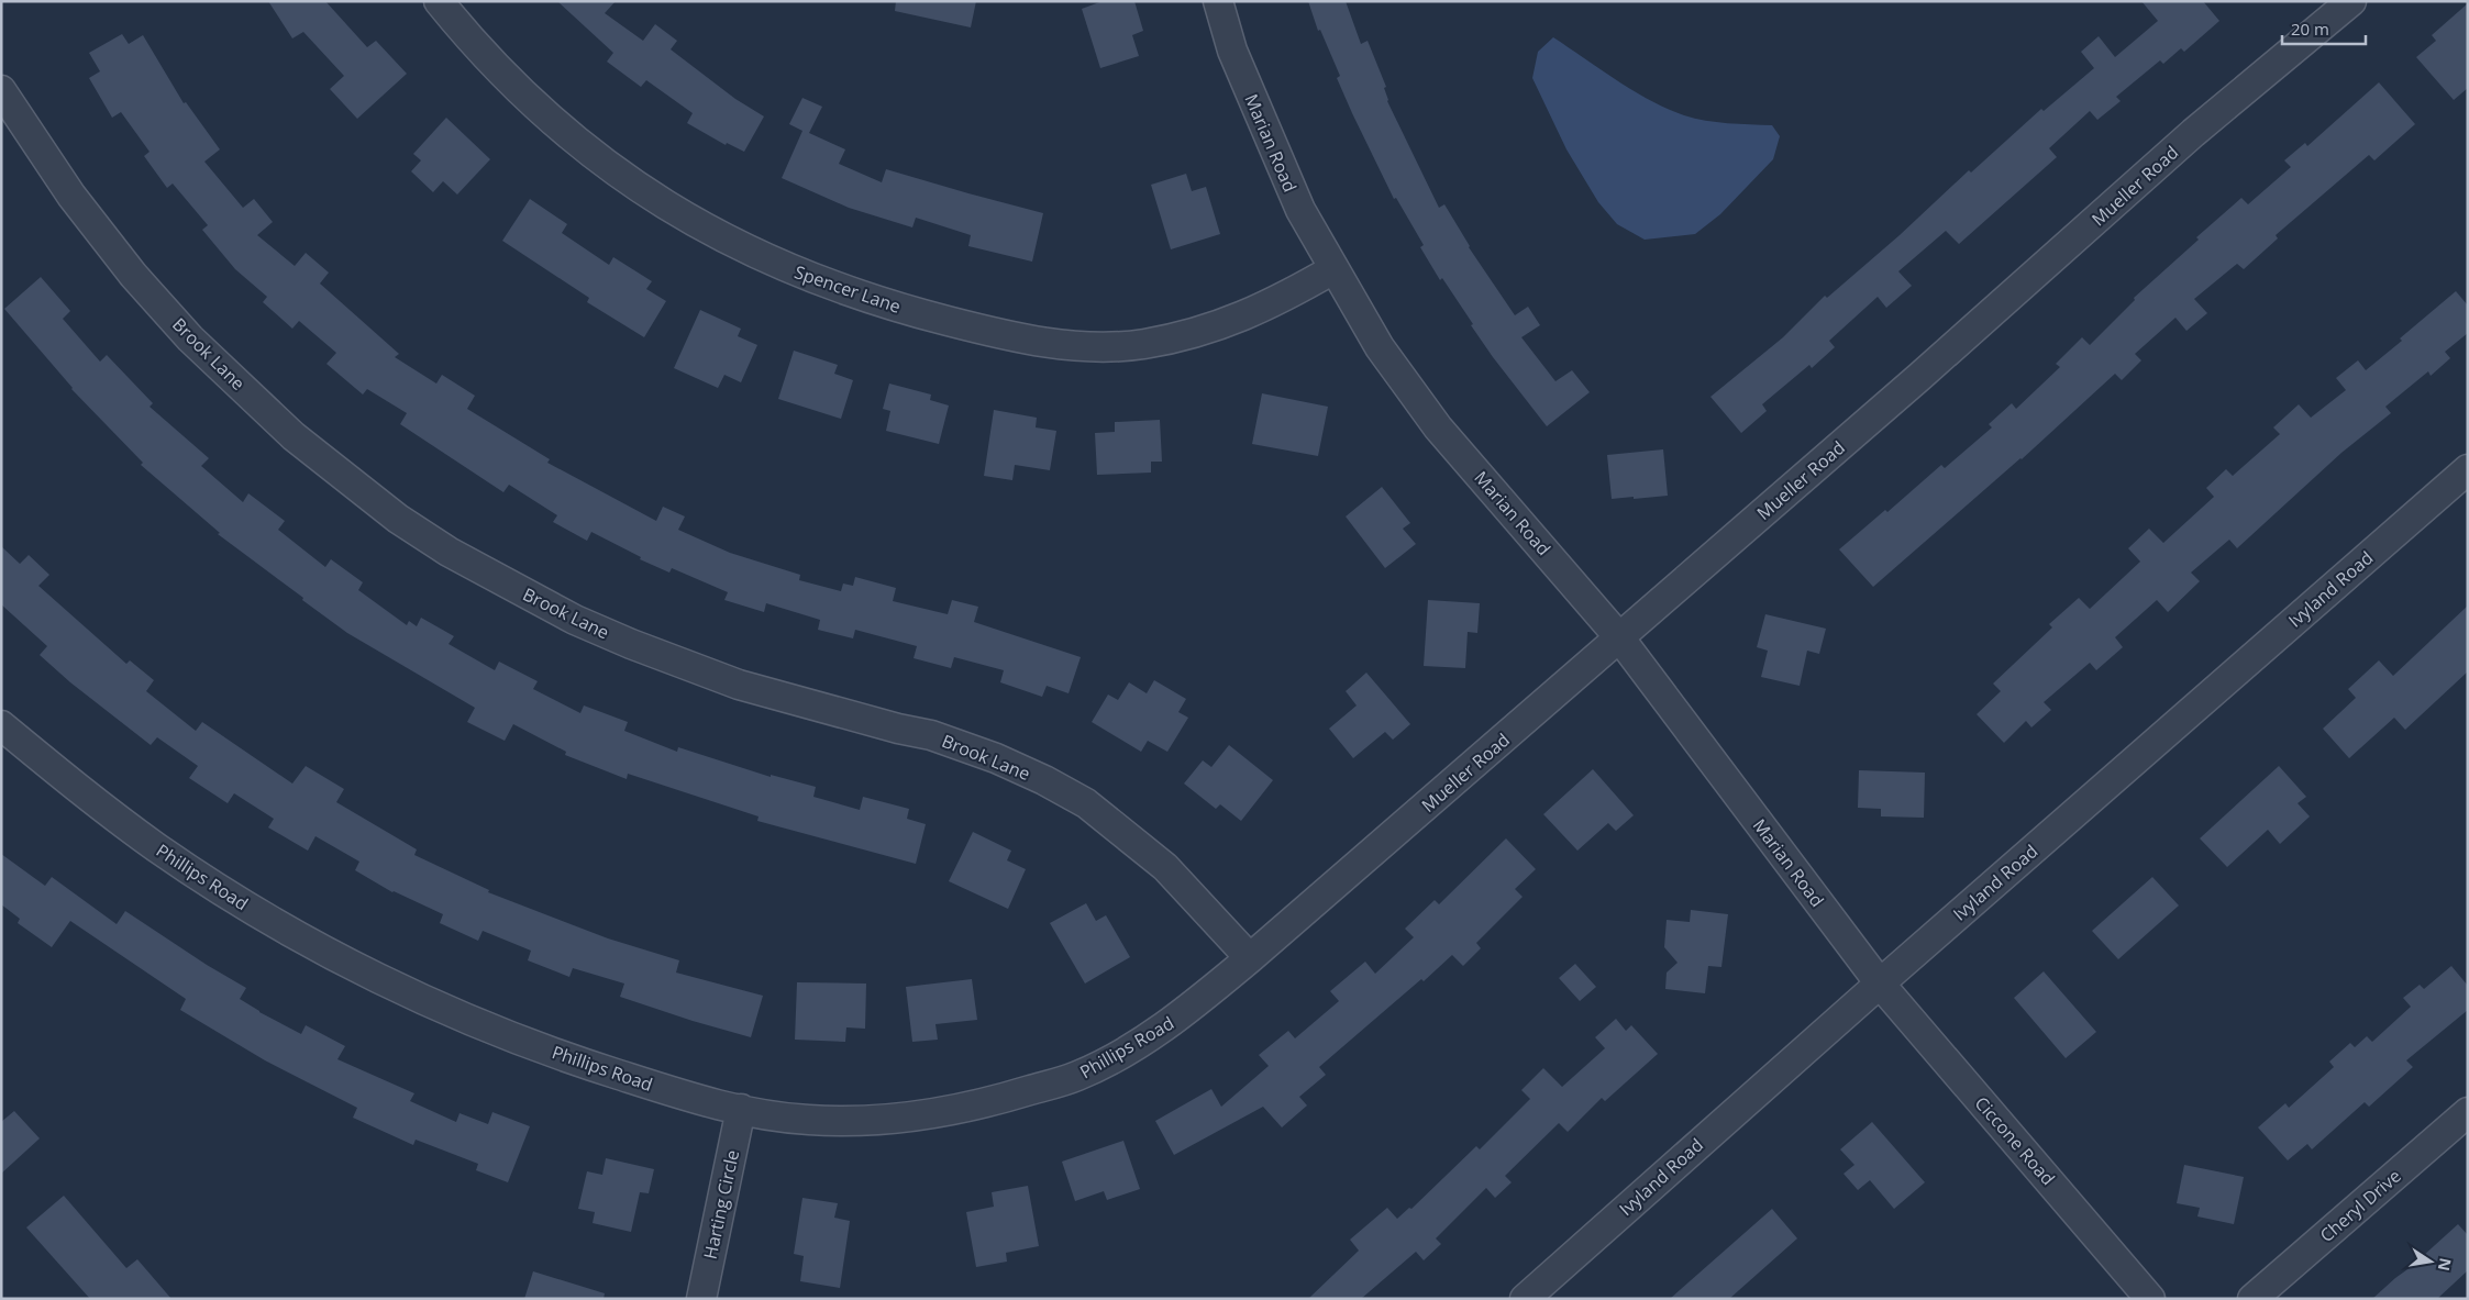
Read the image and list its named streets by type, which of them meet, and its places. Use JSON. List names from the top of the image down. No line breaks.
{"streets":{"street":["Marian Road","Mueller Road","Spencer Lane","Brook Lane","Ivyland Road","Phillips Road","Ciccone Road","Harting Circle","Cheryl Drive"]},"crossings":[["Marian Road","Mueller Road"],["Marian Road","Spencer Lane"],["Marian Road","Ivyland Road"],["Marian Road","Ciccone Road"],["Mueller Road","Brook Lane"],["Mueller Road","Phillips Road"],["Brook Lane","Phillips Road"],["Ivyland Road","Ciccone Road"],["Phillips Road","Harting Circle"]],"scale_bar":"20 m","north":"right"}
